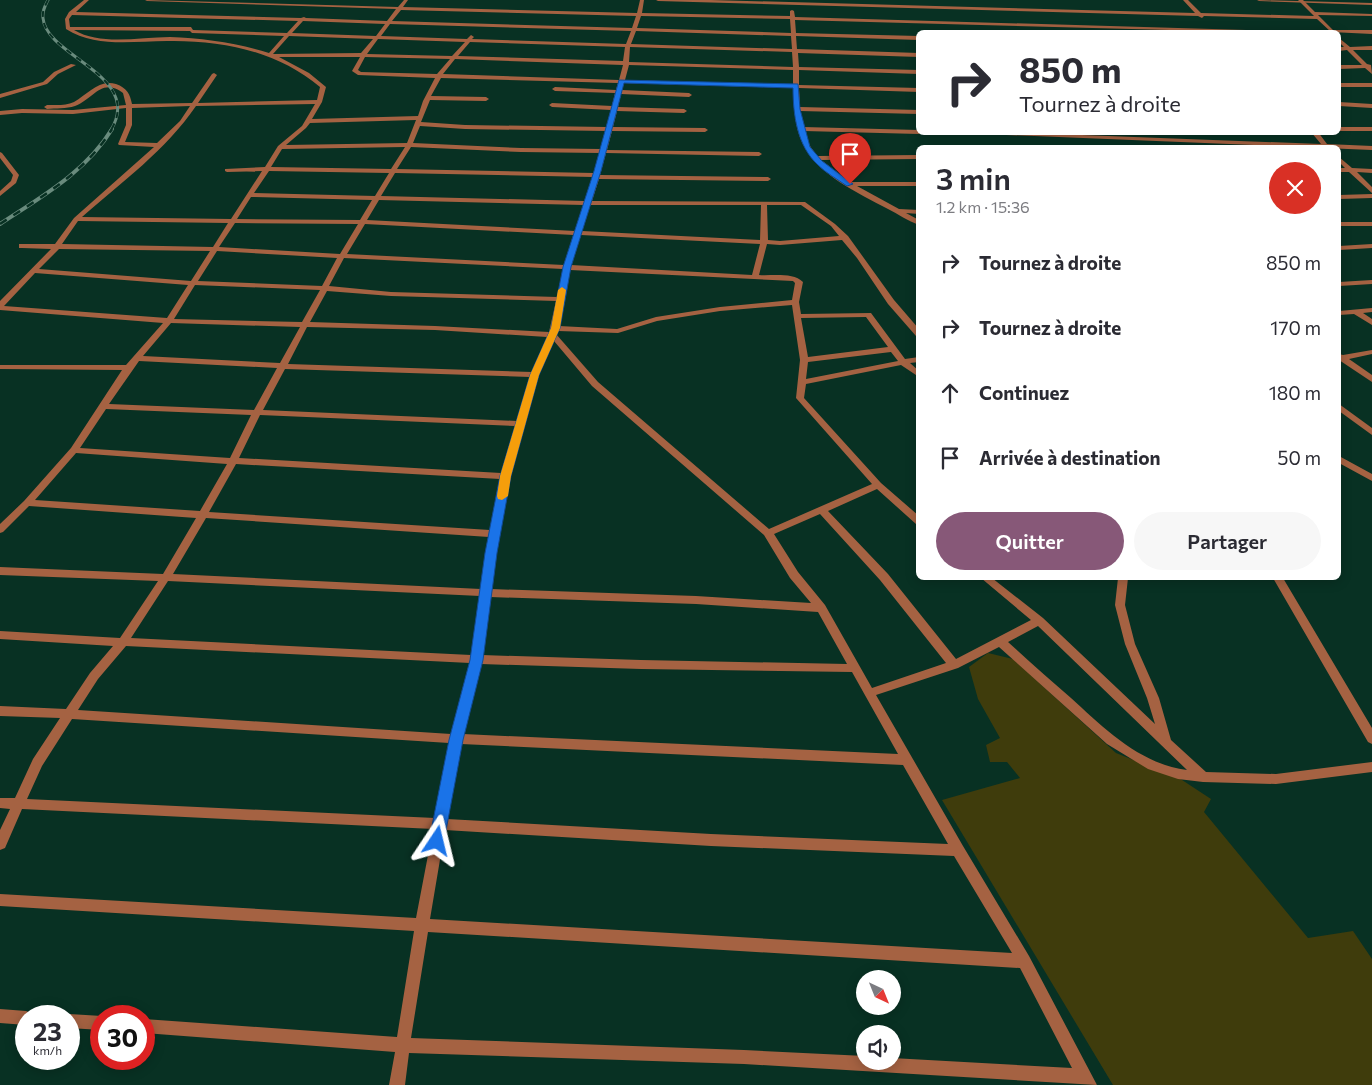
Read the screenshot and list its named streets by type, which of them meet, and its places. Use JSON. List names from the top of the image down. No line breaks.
{"north":"bottom right","page":{"turn":["850 m","Tournez à droite"],"heading":["3 min","1.2 km · 15:36"],"list":[{"name":"Tournez à droite","value":"850 m"},{"name":"Tournez à droite","value":"170 m"},{"name":"Continuez","value":"180 m"},{"name":"Arrivée à destination","value":"50 m"}],"buttons":["Quitter","Partager"],"speed":"23 km/h","limit":"30"}}
